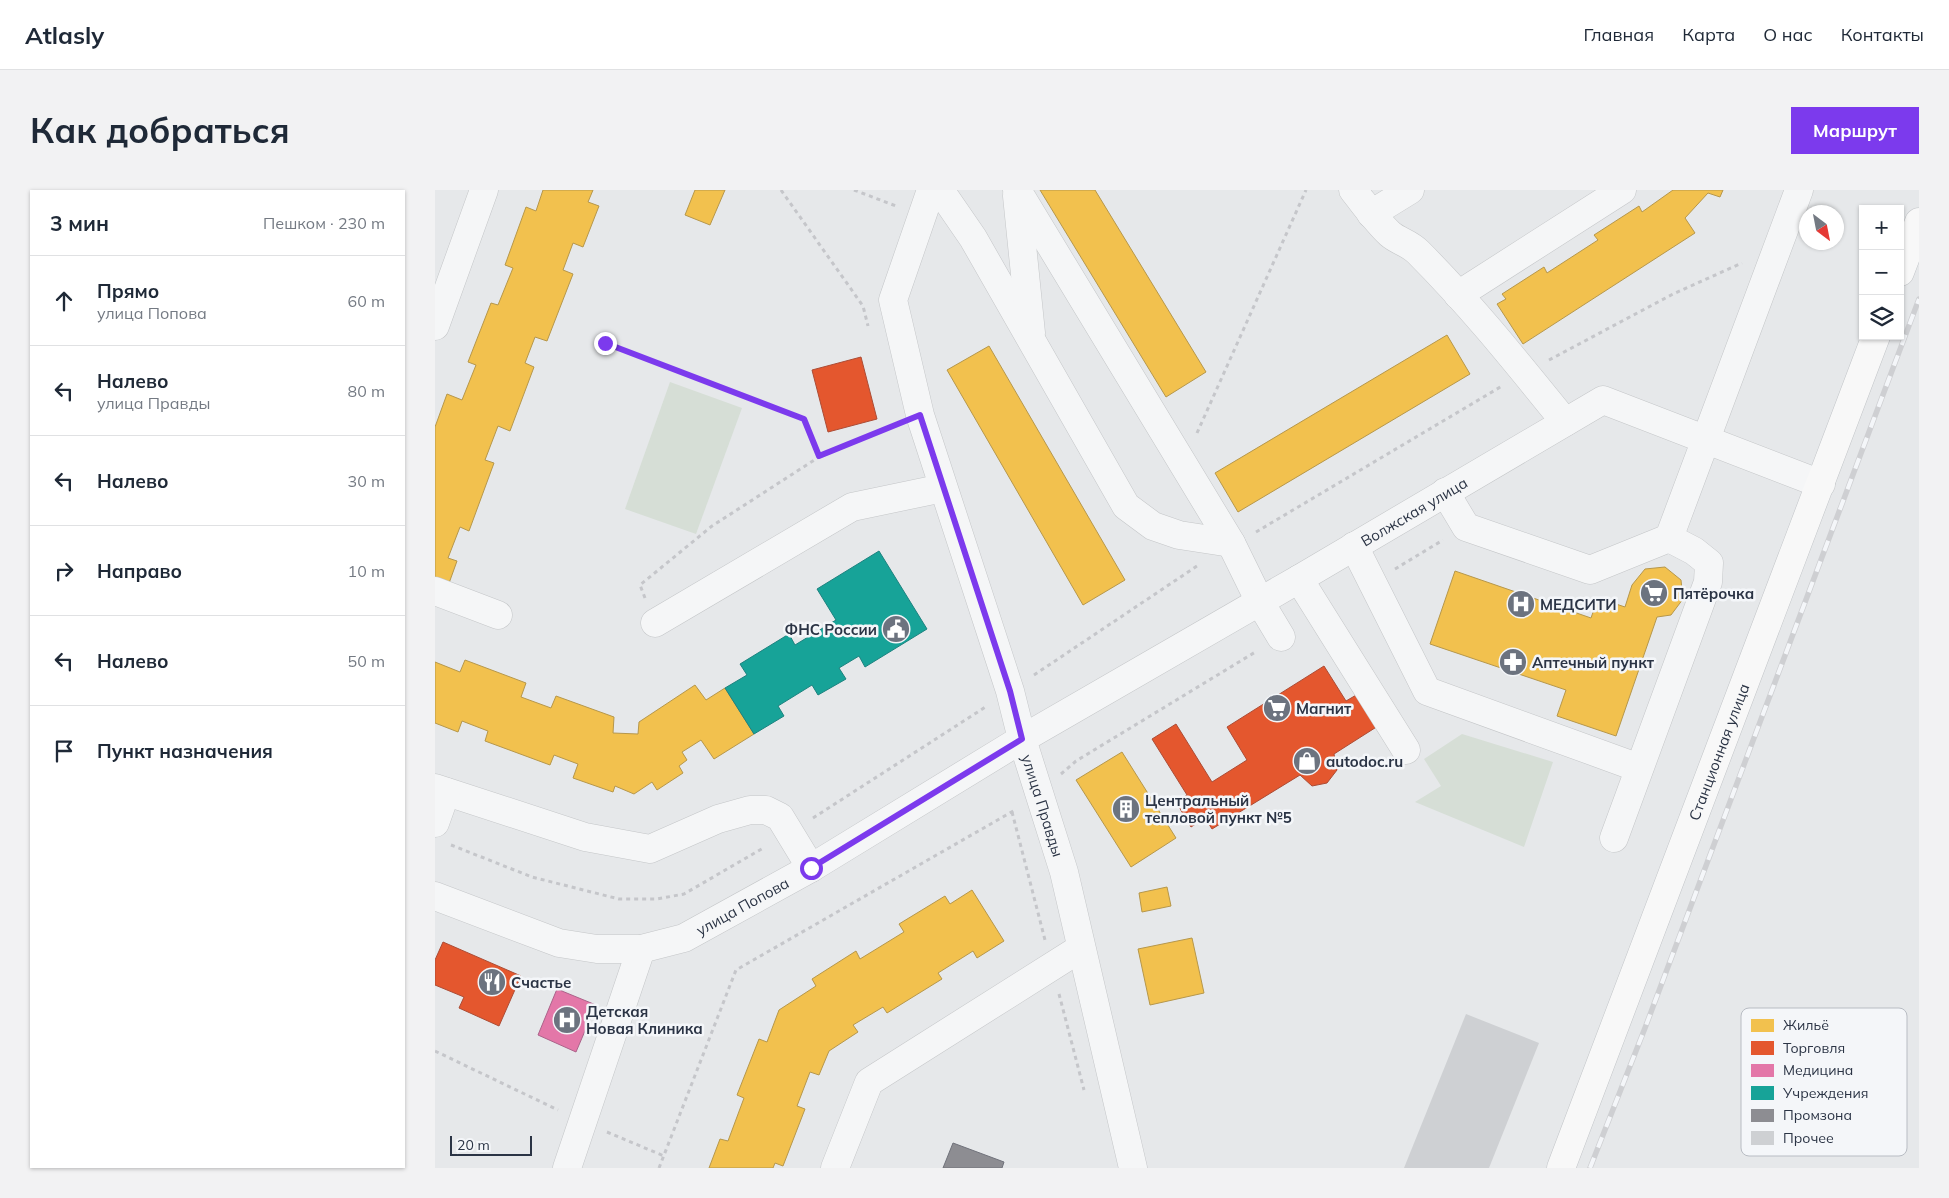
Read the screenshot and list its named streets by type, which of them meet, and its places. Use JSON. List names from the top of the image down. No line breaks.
{"streets":{"main road":["Станционная улица"],"street":["Волжская улица","улица Правды","улица Попова"]},"crossings":[["Волжская улица","Станционная улица"],["Волжская улица","улица Правды"],["Волжская улица","улица Попова"],["улица Правды","улица Попова"]],"places":{"supermarket":["Пятёрочка","Магнит"],"hospital":["МЕДСИТИ","Детская Новая Клиника"],"public building":["ФНС России"],"pharmacy":["Аптечный пункт"],"shop":["autodoc.ru"],"building":["Центральный тепловой пункт №5"],"restaurant":["Счастье"]},"legend":["Жильё","Торговля","Медицина","Учреждения","Промзона","Прочее"],"scale_bar":"20 m","north":"bottom right","page":{"header":"Atlasly","nav":["Главная","Карта","О нас","Контакты"],"buttons":"Маршрут","title":"Как добраться","heading":["3 мин","Пешком · 230 m"],"map_buttons":["+","−"],"list":[["Прямо","улица Попова","60 m"],["Налево","улица Правды","80 m"],["Налево","30 m"],["Направо","10 m"],["Налево","50 m"],"Пункт назначения"],"scale":"20 m"}}
